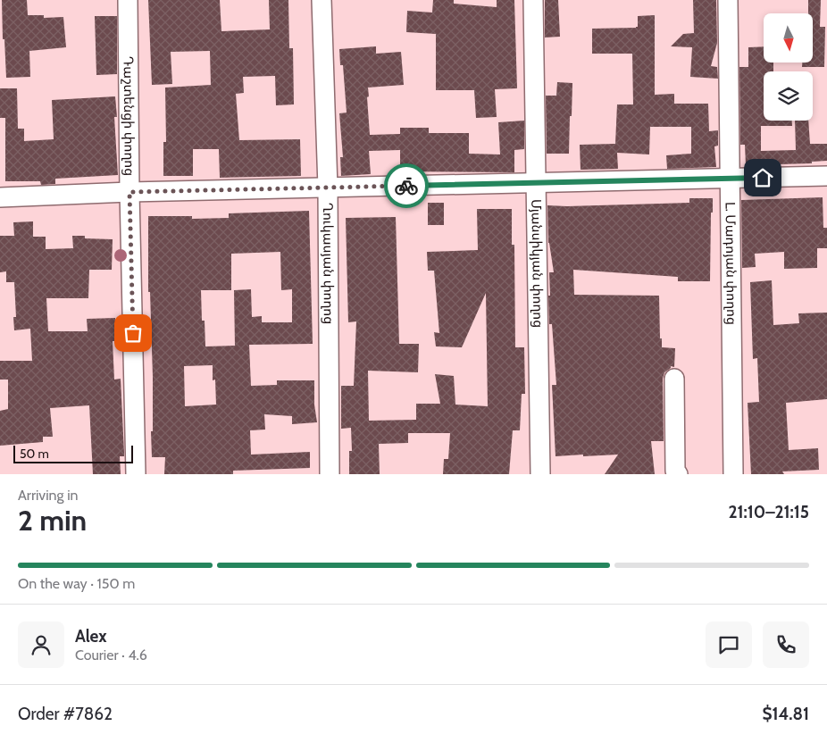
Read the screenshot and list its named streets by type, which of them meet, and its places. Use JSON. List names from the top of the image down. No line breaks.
{"streets":{"street":["Դաշտենցի փողոց","Ղուկասյան փողոց","Մյանսիկյան փողոց","L. Մադոյան փողոց"]},"scale_bar":"50 m","north":"bottom","page":{"scale":"50 m","heading":["2 min","Arriving in","21:10–21:15"],"panel":["Alex","Courier · 4.6","Order #7862","$14.81"],"bar":"On the way · 150 m"}}
